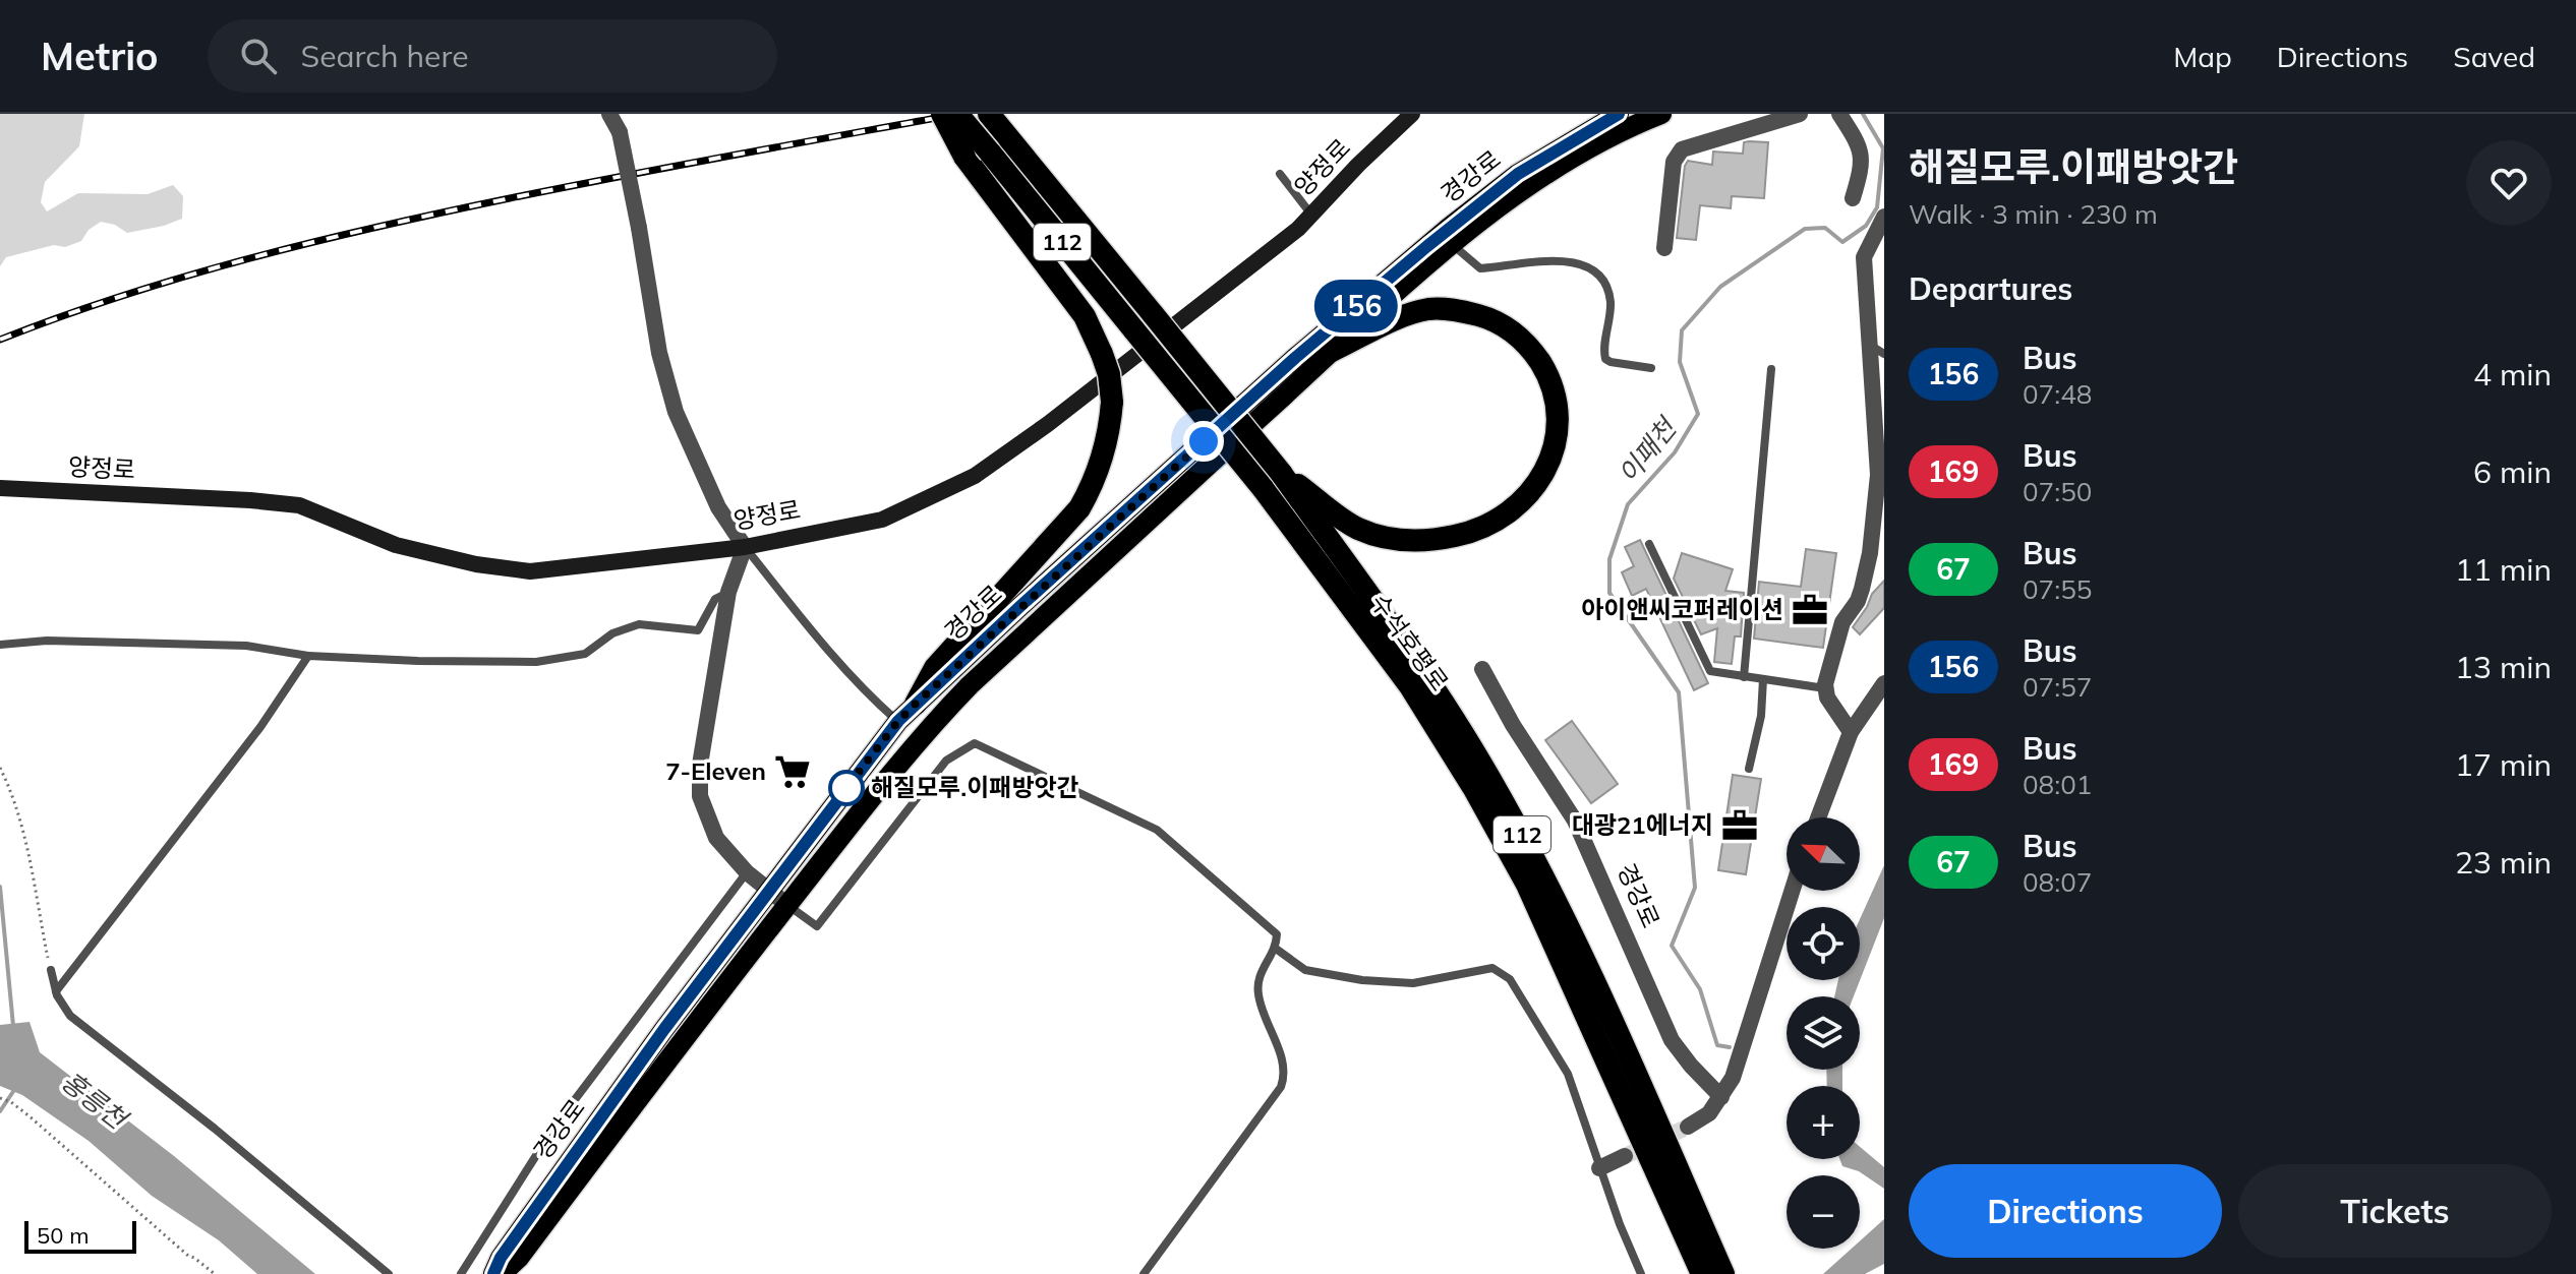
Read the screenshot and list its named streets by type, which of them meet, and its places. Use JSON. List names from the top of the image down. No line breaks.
{"streets":{"highway":["112","수석호평로"],"main road":["양정로","경강로"]},"water":["이패천","홍릉천"],"places":{"office":["아이앤씨코퍼레이션","대광21에너지"],"supermarket":["7-Eleven"],"other":["해질모루.이패방앗간"]},"lines":["bus line 156"],"scale_bar":"50 m","north":"top left","page":{"header":"Metrio","search":"Search here","nav":["Map","Directions","Saved"],"on_map":"156","heading":[["해질모루.이패방앗간","Walk · 3 min · 230 m"],"Departures"],"list":[{"mark":"156","name":"Bus","note":"07:48","value":"4 min"},{"mark":"169","name":"Bus","note":"07:50","value":"6 min"},{"mark":"67","name":"Bus","note":"07:55","value":"11 min"},{"mark":"156","name":"Bus","note":"07:57","value":"13 min"},{"mark":"169","name":"Bus","note":"08:01","value":"17 min"},{"mark":"67","name":"Bus","note":"08:07","value":"23 min"}],"map_buttons":["+","−"],"buttons":["Directions","Tickets"],"scale":"50 m"}}
